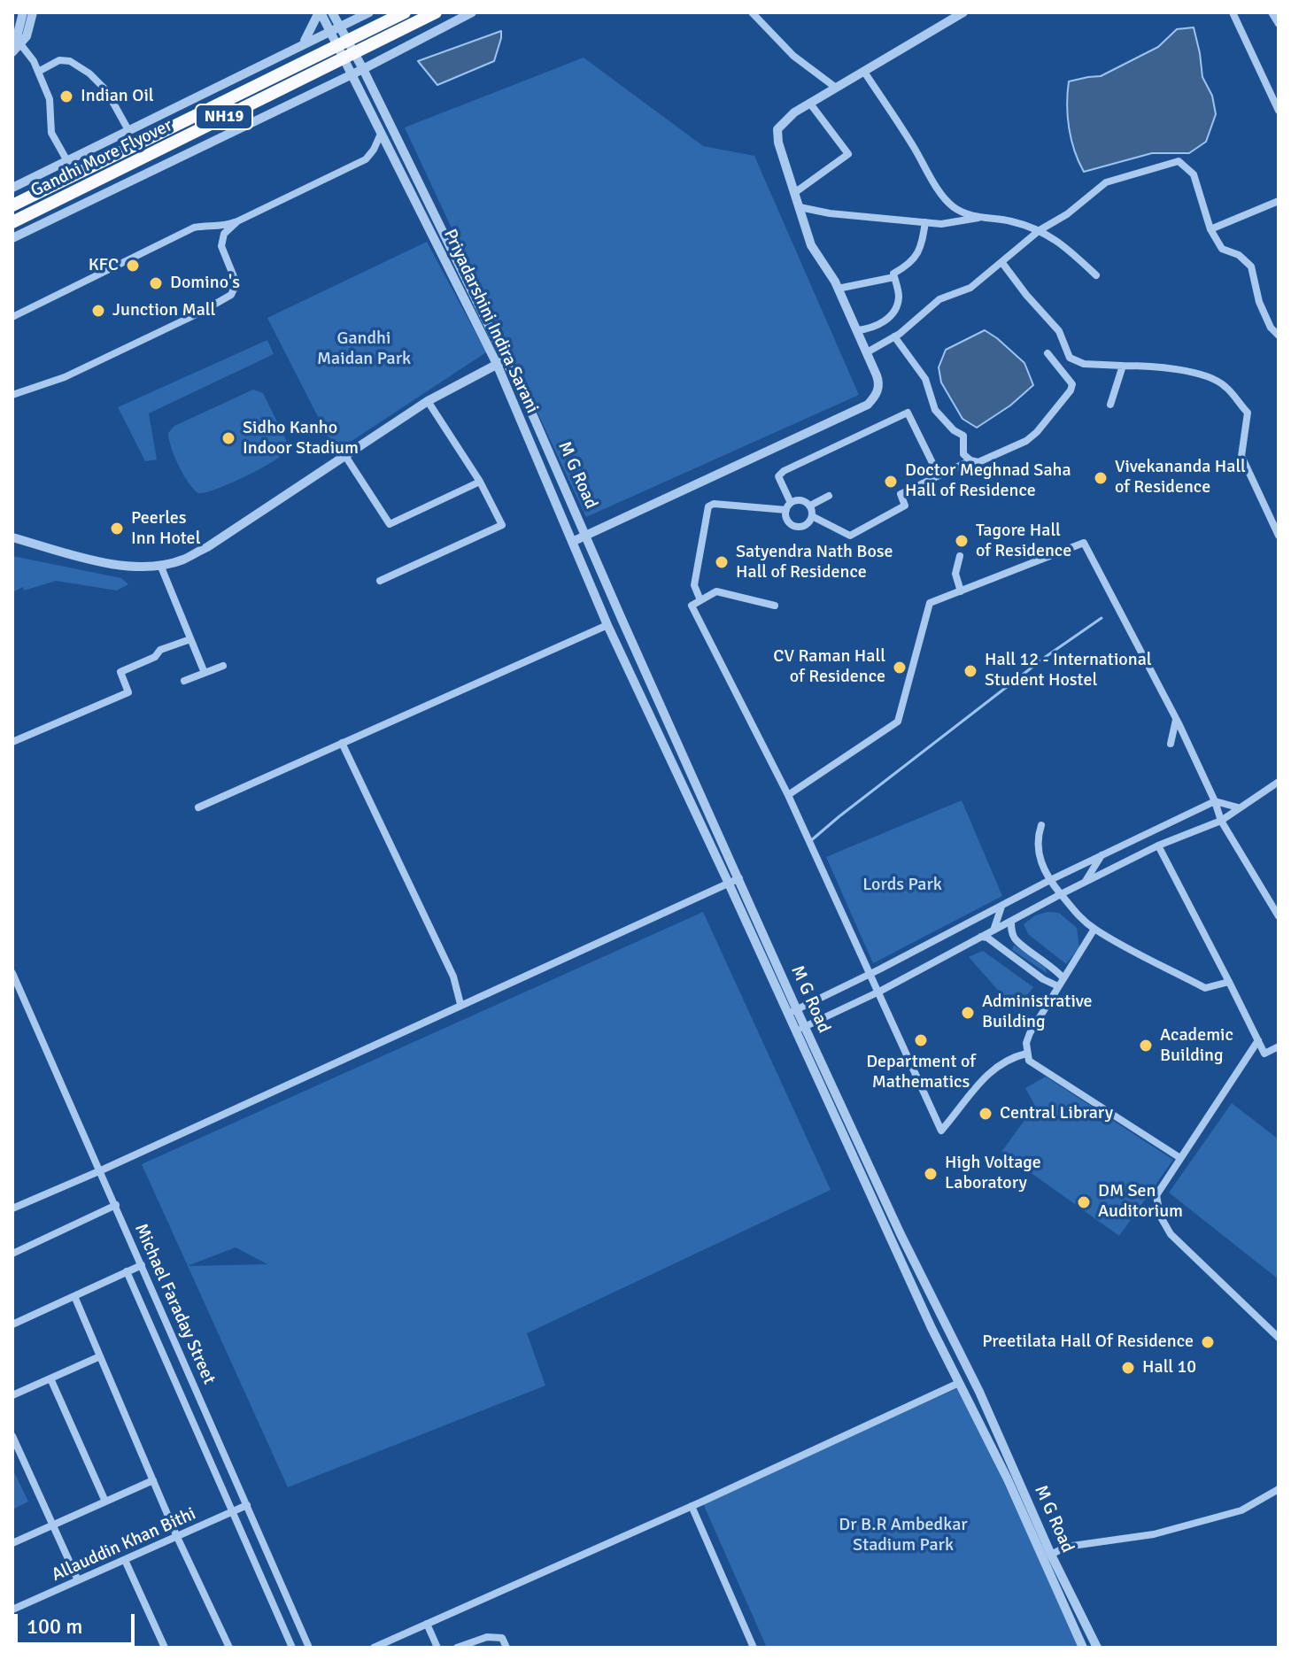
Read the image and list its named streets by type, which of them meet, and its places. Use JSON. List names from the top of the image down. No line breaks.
{"streets":{"highway":["NH19","Gandhi More Flyover"],"street":["Priyadarshini Indira Sarani","M G Road","Michael Faraday Street","Allauddin Khan Bithi"]},"crossings":[["Priyadarshini Indira Sarani","M G Road"],["Michael Faraday Street","Allauddin Khan Bithi"]],"parks":["Gandhi Maidan Park","Lords Park","Dr B.R Ambedkar Stadium Park"],"places":["Indian Oil","KFC","Domino's","Junction Mall","Sidho Kanho Indoor Stadium","Vivekananda Hall of Residence","Doctor Meghnad Saha Hall of Residence","Peerles Inn Hotel","Tagore Hall of Residence","Satyendra Nath Bose Hall of Residence","CV Raman Hall of Residence","Hall 12 - International Student Hostel","Administrative Building","Department of Mathematics","Academic Building","Central Library","High Voltage Laboratory","DM Sen Auditorium","Preetilata Hall Of Residence","Hall 10"],"scale_bar":"100 m"}
